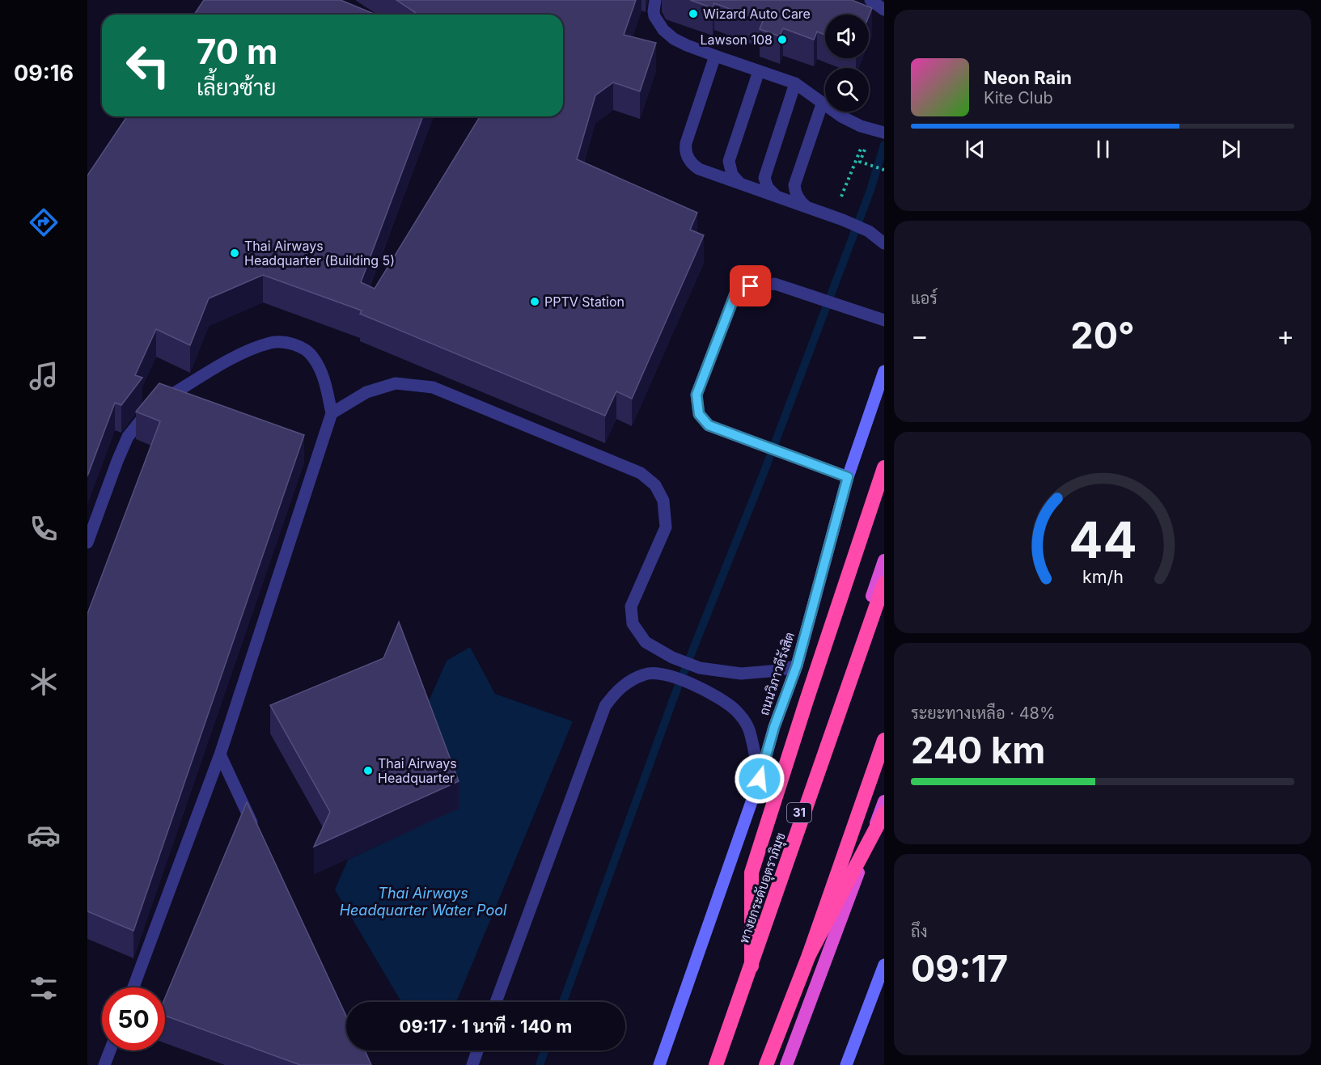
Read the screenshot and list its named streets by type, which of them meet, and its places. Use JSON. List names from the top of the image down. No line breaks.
{"streets":{"highway":["31","ทางยกระดับอุตราภิมุข"],"main road":["ถนนวิภาวดีรังสิต"]},"crossings":[["31","ทางยกระดับอุตราภิมุข"]],"water":["Thai Airways Headquarter Water Pool"],"places":["Wizard Auto Care","Lawson 108","Thai Airways Headquarter (Building 5)","PPTV Station","Thai Airways Headquarter"],"page":{"tabs":"09:16","turn":["70 m","เลี้ยวซ้าย"],"song":["Neon Rain","Kite Club"],"tile":["แอร์",["ระยะทางเหลือ · 48%","240 km"],["ถึง","09:17"]],"heat":["−","20°","+"],"limit":"50","trip":"09:17 · 1 นาที · 140 m","gauge":["44","km/h"]}}
